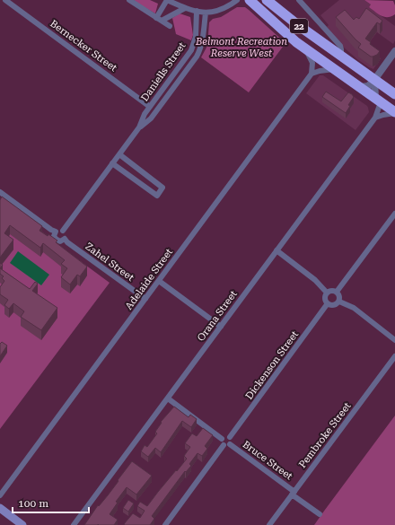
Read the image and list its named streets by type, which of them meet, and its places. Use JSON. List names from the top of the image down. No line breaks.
{"streets":{"highway":["22"],"street":["Bernecker Street","Daniells Street","Zahel Street","Adelaide Street","Orana Street","Dickenson Street","Pembroke Street","Bruce Street"]},"crossings":[["22","Orana Street"],["Bernecker Street","Daniells Street"],["Daniells Street","Zahel Street"],["Zahel Street","Adelaide Street"],["Dickenson Street","Bruce Street"],["Pembroke Street","Bruce Street"]],"parks":["Belmont Recreation Reserve West"],"scale_bar":"100 m"}
